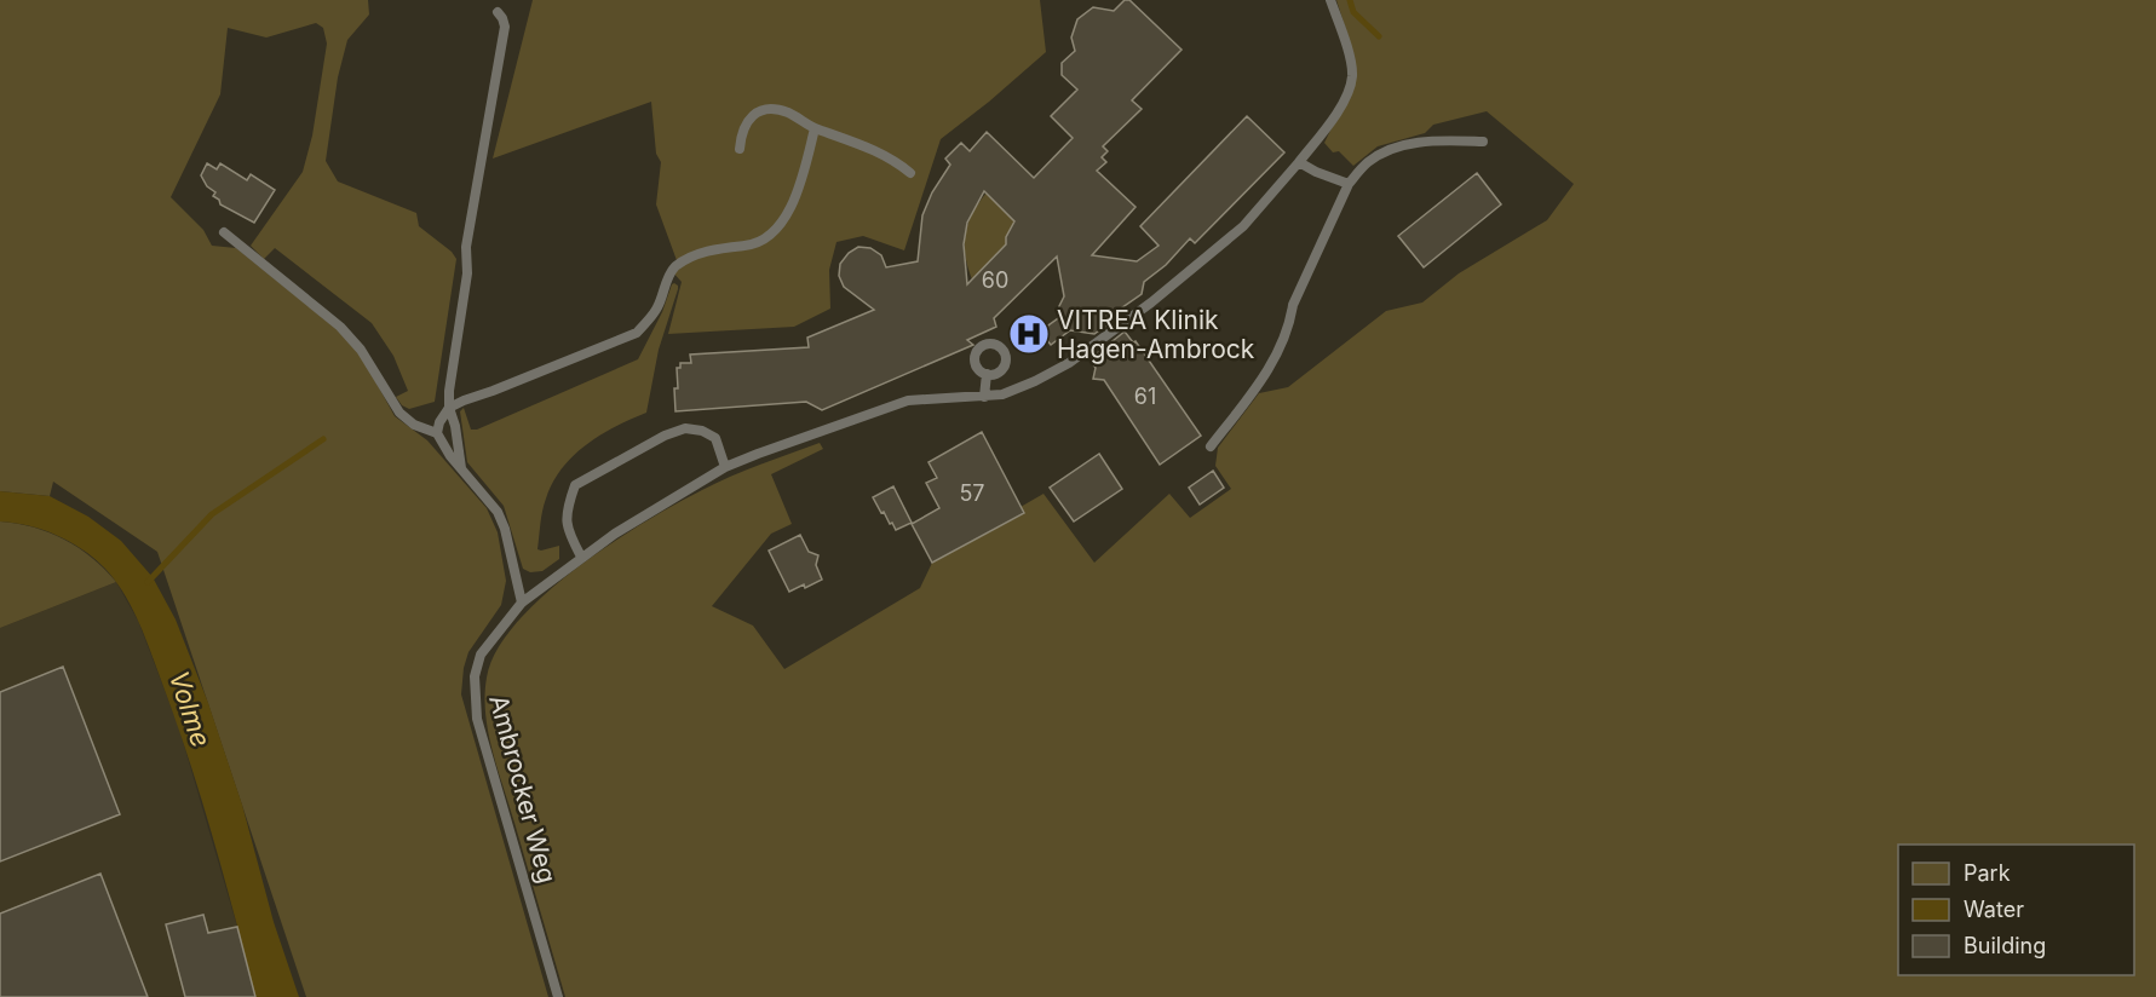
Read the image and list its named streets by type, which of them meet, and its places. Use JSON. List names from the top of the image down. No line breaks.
{"streets":{"lane":["Ambrocker Weg"]},"water":["Volme"],"places":{"hospital":["VITREA Klinik Hagen-Ambrock"]},"house_numbers":["60","61","57"],"legend":["Park","Water","Building"]}
